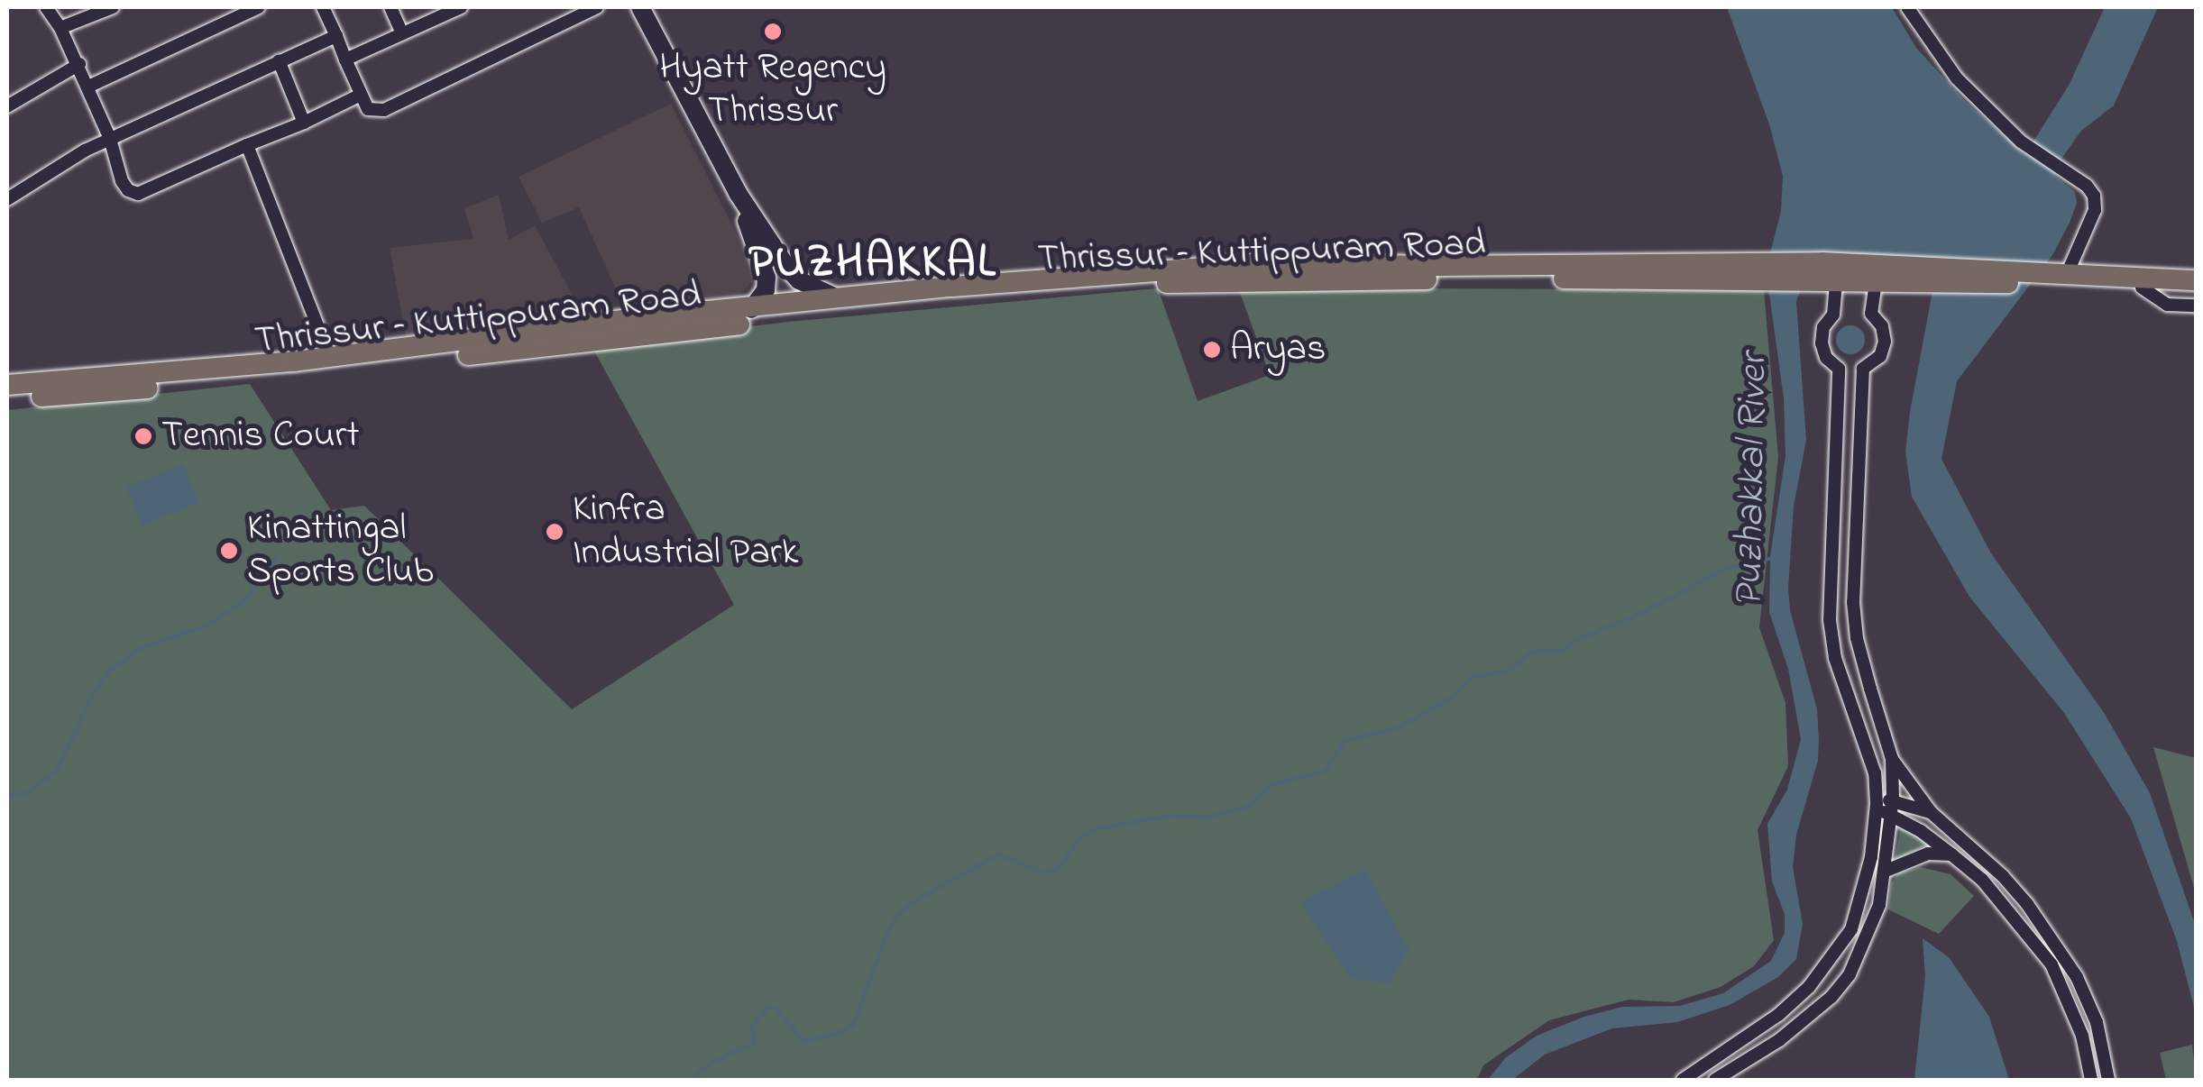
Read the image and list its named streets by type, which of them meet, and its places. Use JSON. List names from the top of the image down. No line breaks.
{"streets":{"main road":["Thrissur – Kuttippuram Road"]},"districts":["PUZHAKKAL"],"water":["Puzhakkal River"],"places":["Hyatt Regency Thrissur","Aryas","Tennis Court","Kinfra Industrial Park","Kinattingal Sports Club"]}
